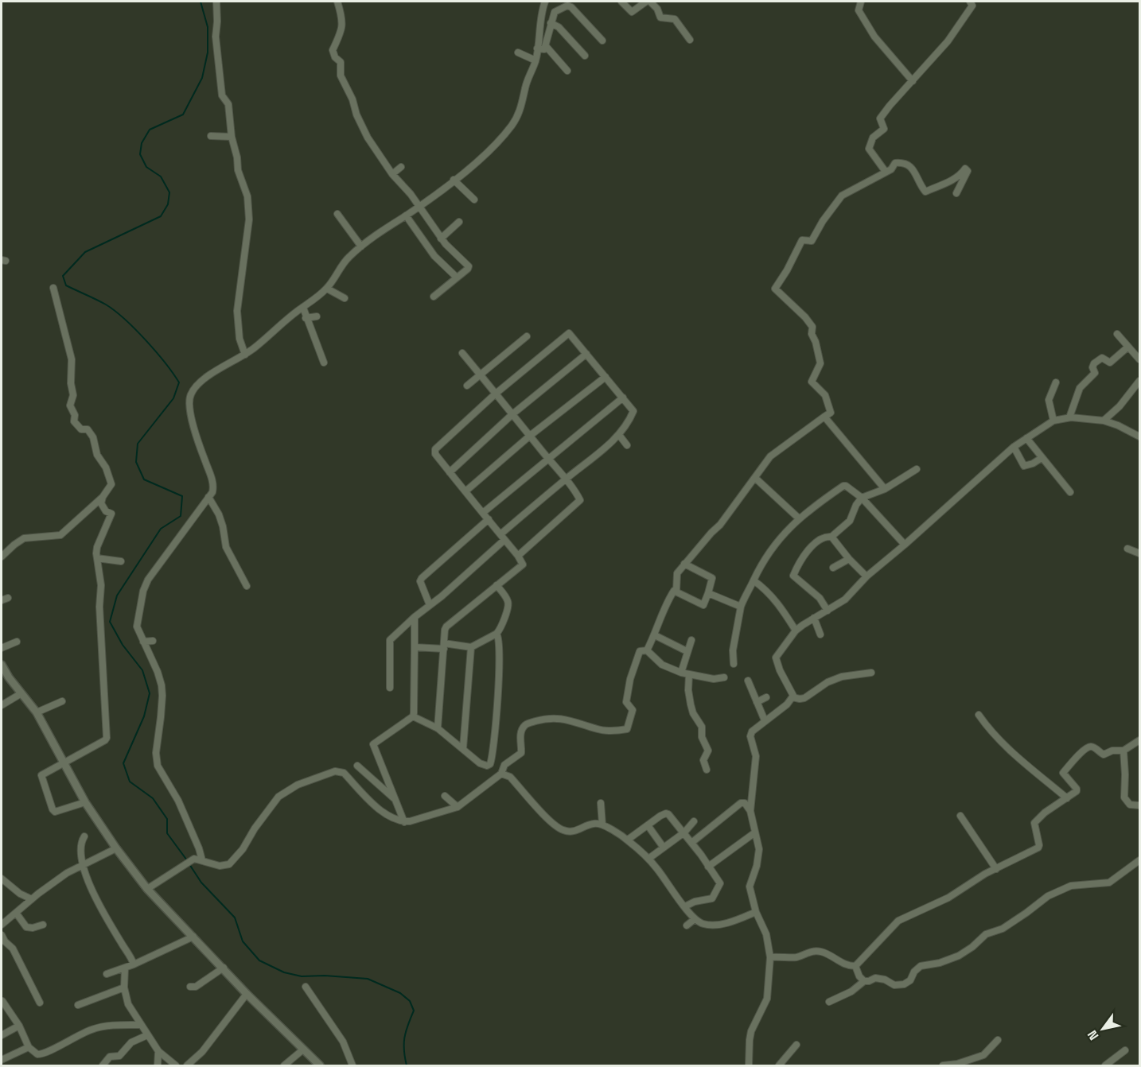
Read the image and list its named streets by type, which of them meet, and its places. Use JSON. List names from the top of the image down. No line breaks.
{"north":"bottom left"}
